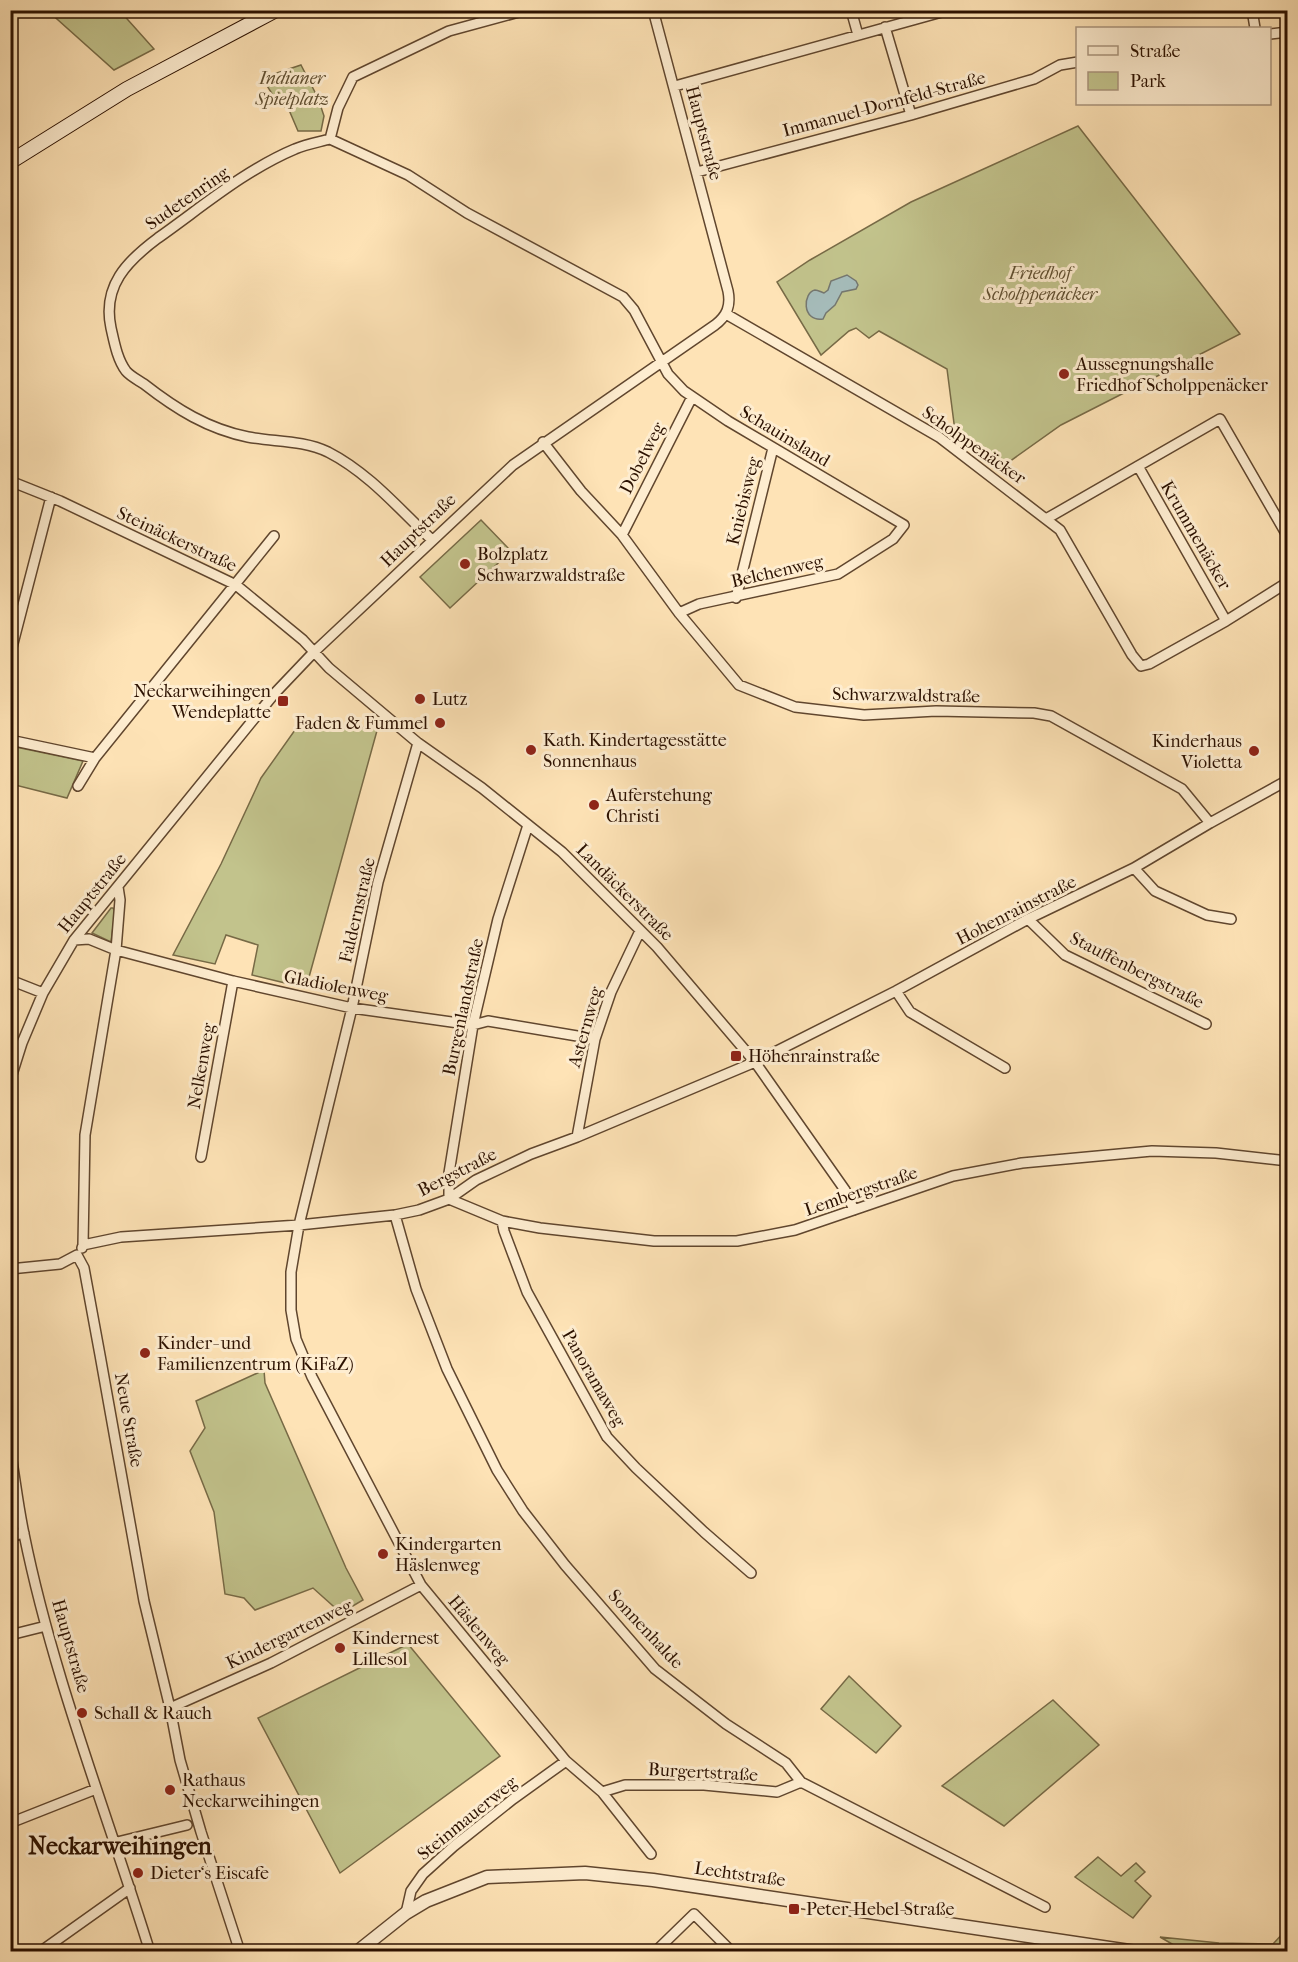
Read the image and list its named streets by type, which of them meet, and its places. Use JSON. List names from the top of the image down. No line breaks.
{"streets":{"street":["Immanuel-Dornfeld-Straße","Hauptstraße","Sudetenring","Schauinsland","Scholppenäcker","Dobelweg","Kniebisweg","Krummenäcker","Steinäckerstraße","Belchenweg","Schwarzwaldstraße","Landäckerstraße","Faldernstraße","Hohenrainstraße","Stauffenbergstraße","Gladiolenweg","Burgenlandstraße","Asternweg","Nelkenweg","Bergstraße","Lembergstraße","Panoramaweg","Neue Straße","Sonnenhalde","Häslenweg","Kindergartenweg","Burgertstraße","Steinmauerweg","Lechtstraße"]},"crossings":[["Immanuel-Dornfeld-Straße","Hauptstraße"],["Hauptstraße","Sudetenring"],["Hauptstraße","Schauinsland"],["Hauptstraße","Scholppenäcker"],["Hauptstraße","Steinäckerstraße"],["Hauptstraße","Schwarzwaldstraße"],["Hauptstraße","Landäckerstraße"],["Hauptstraße","Gladiolenweg"],["Schauinsland","Dobelweg"],["Schauinsland","Kniebisweg"],["Schauinsland","Belchenweg"],["Scholppenäcker","Krummenäcker"],["Dobelweg","Schwarzwaldstraße"],["Kniebisweg","Belchenweg"],["Steinäckerstraße","Landäckerstraße"],["Belchenweg","Schwarzwaldstraße"],["Schwarzwaldstraße","Hohenrainstraße"],["Landäckerstraße","Faldernstraße"],["Landäckerstraße","Hohenrainstraße"],["Landäckerstraße","Burgenlandstraße"],["Landäckerstraße","Asternweg"],["Landäckerstraße","Bergstraße"],["Landäckerstraße","Lembergstraße"],["Faldernstraße","Gladiolenweg"],["Faldernstraße","Bergstraße"],["Faldernstraße","Häslenweg"],["Hohenrainstraße","Stauffenbergstraße"],["Hohenrainstraße","Bergstraße"],["Gladiolenweg","Burgenlandstraße"],["Gladiolenweg","Asternweg"],["Gladiolenweg","Nelkenweg"],["Burgenlandstraße","Bergstraße"],["Burgenlandstraße","Lembergstraße"],["Asternweg","Bergstraße"],["Bergstraße","Lembergstraße"],["Bergstraße","Sonnenhalde"],["Bergstraße","Häslenweg"],["Lembergstraße","Panoramaweg"],["Neue Straße","Kindergartenweg"],["Sonnenhalde","Burgertstraße"],["Häslenweg","Kindergartenweg"],["Häslenweg","Burgertstraße"],["Häslenweg","Steinmauerweg"],["Steinmauerweg","Lechtstraße"]],"districts":["Neckarweihingen"],"parks":["Indianer Spielplatz","Friedhof Scholppenäcker"],"places":{"other":["Aussegnungshalle Friedhof Scholppenäcker","Bolzplatz Schwarzwaldstraße","Lutz","Faden & Fummel","Kath. Kindertagesstätte Sonnenhaus","Kinderhaus Violetta","Auferstehung Christi","Kinder- und Familienzentrum (KiFaZ)","Kindergarten Häslenweg","Kindernest Lillesol","Schall & Rauch","Rathaus Neckarweihingen","Dieter‘s Eiscafe"],"transit":["Neckarweihingen Wendeplatte","Höhenrainstraße","Peter-Hebel-Straße"]},"legend":["Straße","Park"]}
